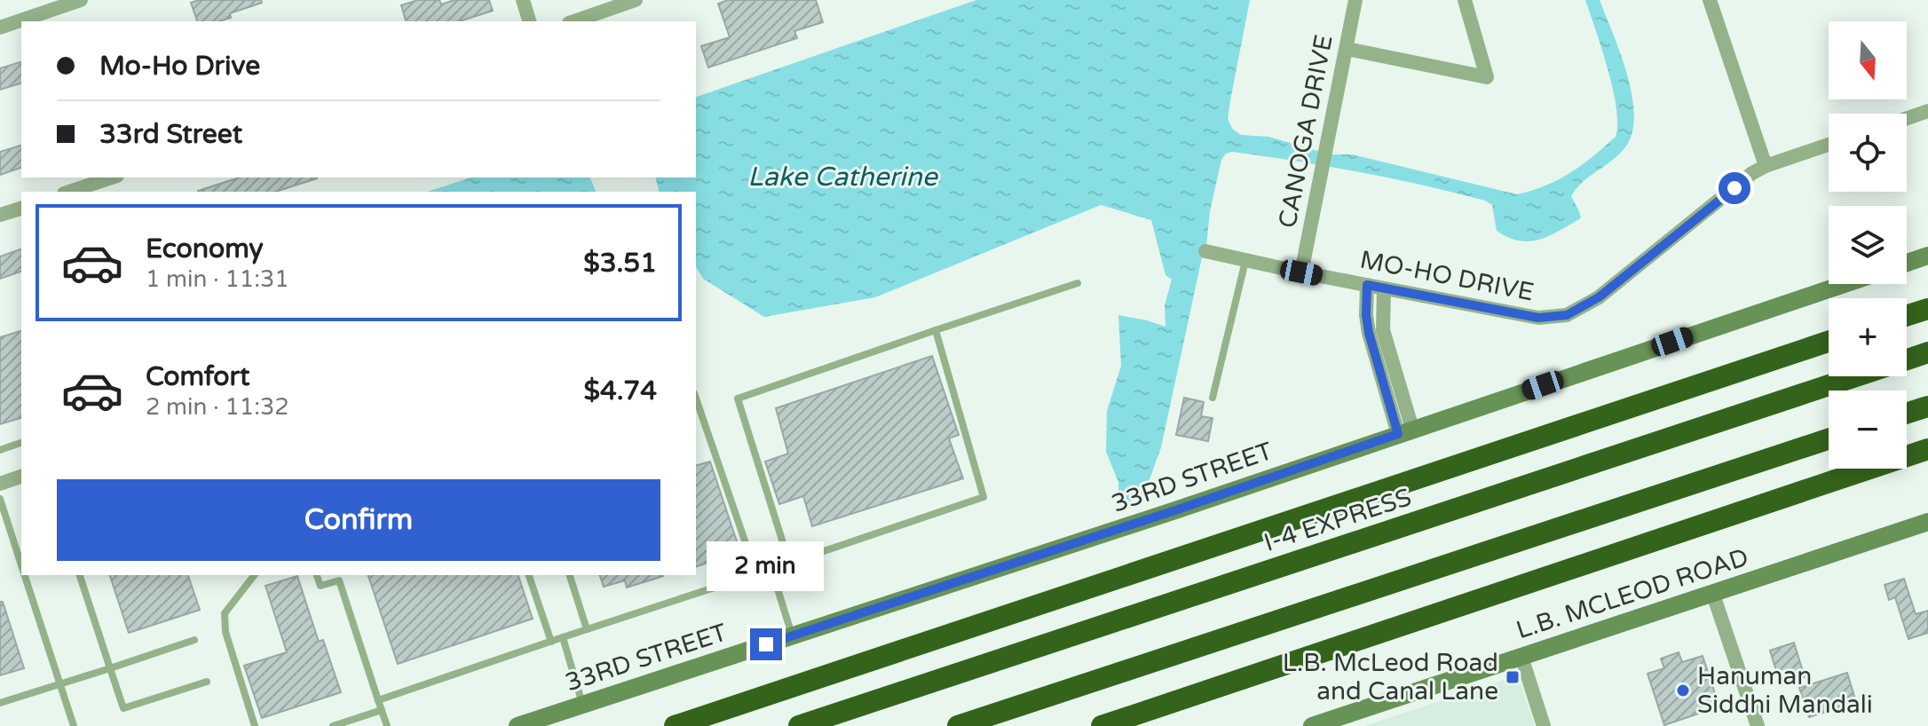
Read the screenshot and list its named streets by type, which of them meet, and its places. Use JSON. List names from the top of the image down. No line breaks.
{"streets":{"highway":["I-4 EXPRESS"],"street":["CANOGA DRIVE","MO-HO DRIVE","33RD STREET","L.B. MCLEOD ROAD"]},"crossings":[["CANOGA DRIVE","MO-HO DRIVE"]],"water":["Lake Catherine"],"places":{"transit":["L.B. McLeod Road and Canal Lane"],"other":["Hanuman Siddhi Mandali"]},"north":"bottom","page":{"map_buttons":["+","−"],"banner":["Mo-Ho Drive","33rd Street"],"list":[{"name":"Economy","note":"1 min · 11:31","value":"$3.51"},{"name":"Comfort","note":"2 min · 11:32","value":"$4.74"}],"buttons":"Confirm","bubble":"2 min"}}
